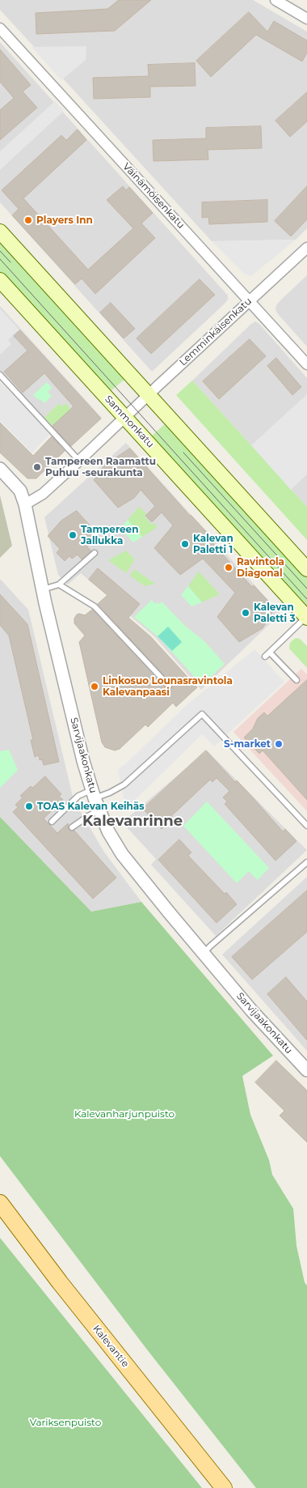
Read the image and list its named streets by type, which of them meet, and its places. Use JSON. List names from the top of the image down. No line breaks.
{"streets":{"main road":["Sammonkatu","Kalevantie"],"street":["Väinämöisenkatu","Lemminkäisenkatu","Sarvijaakonkatu"]},"crossings":[["Väinämöisenkatu","Lemminkäisenkatu"],["Lemminkäisenkatu","Sammonkatu"]],"districts":["Kalevanrinne"],"parks":["Kalevanharjunpuisto","Variksenpuisto"],"places":["Players Inn","Tampereen Raamattu Puhuu -seurakunta","Tampereen Jallukka","Kalevan Paletti 1","Ravintola Diagonal","Kalevan Paletti 3","Linkosuo Lounasravintola Kalevanpaasi","S-market","TOAS Kalevan Keihäs"]}
